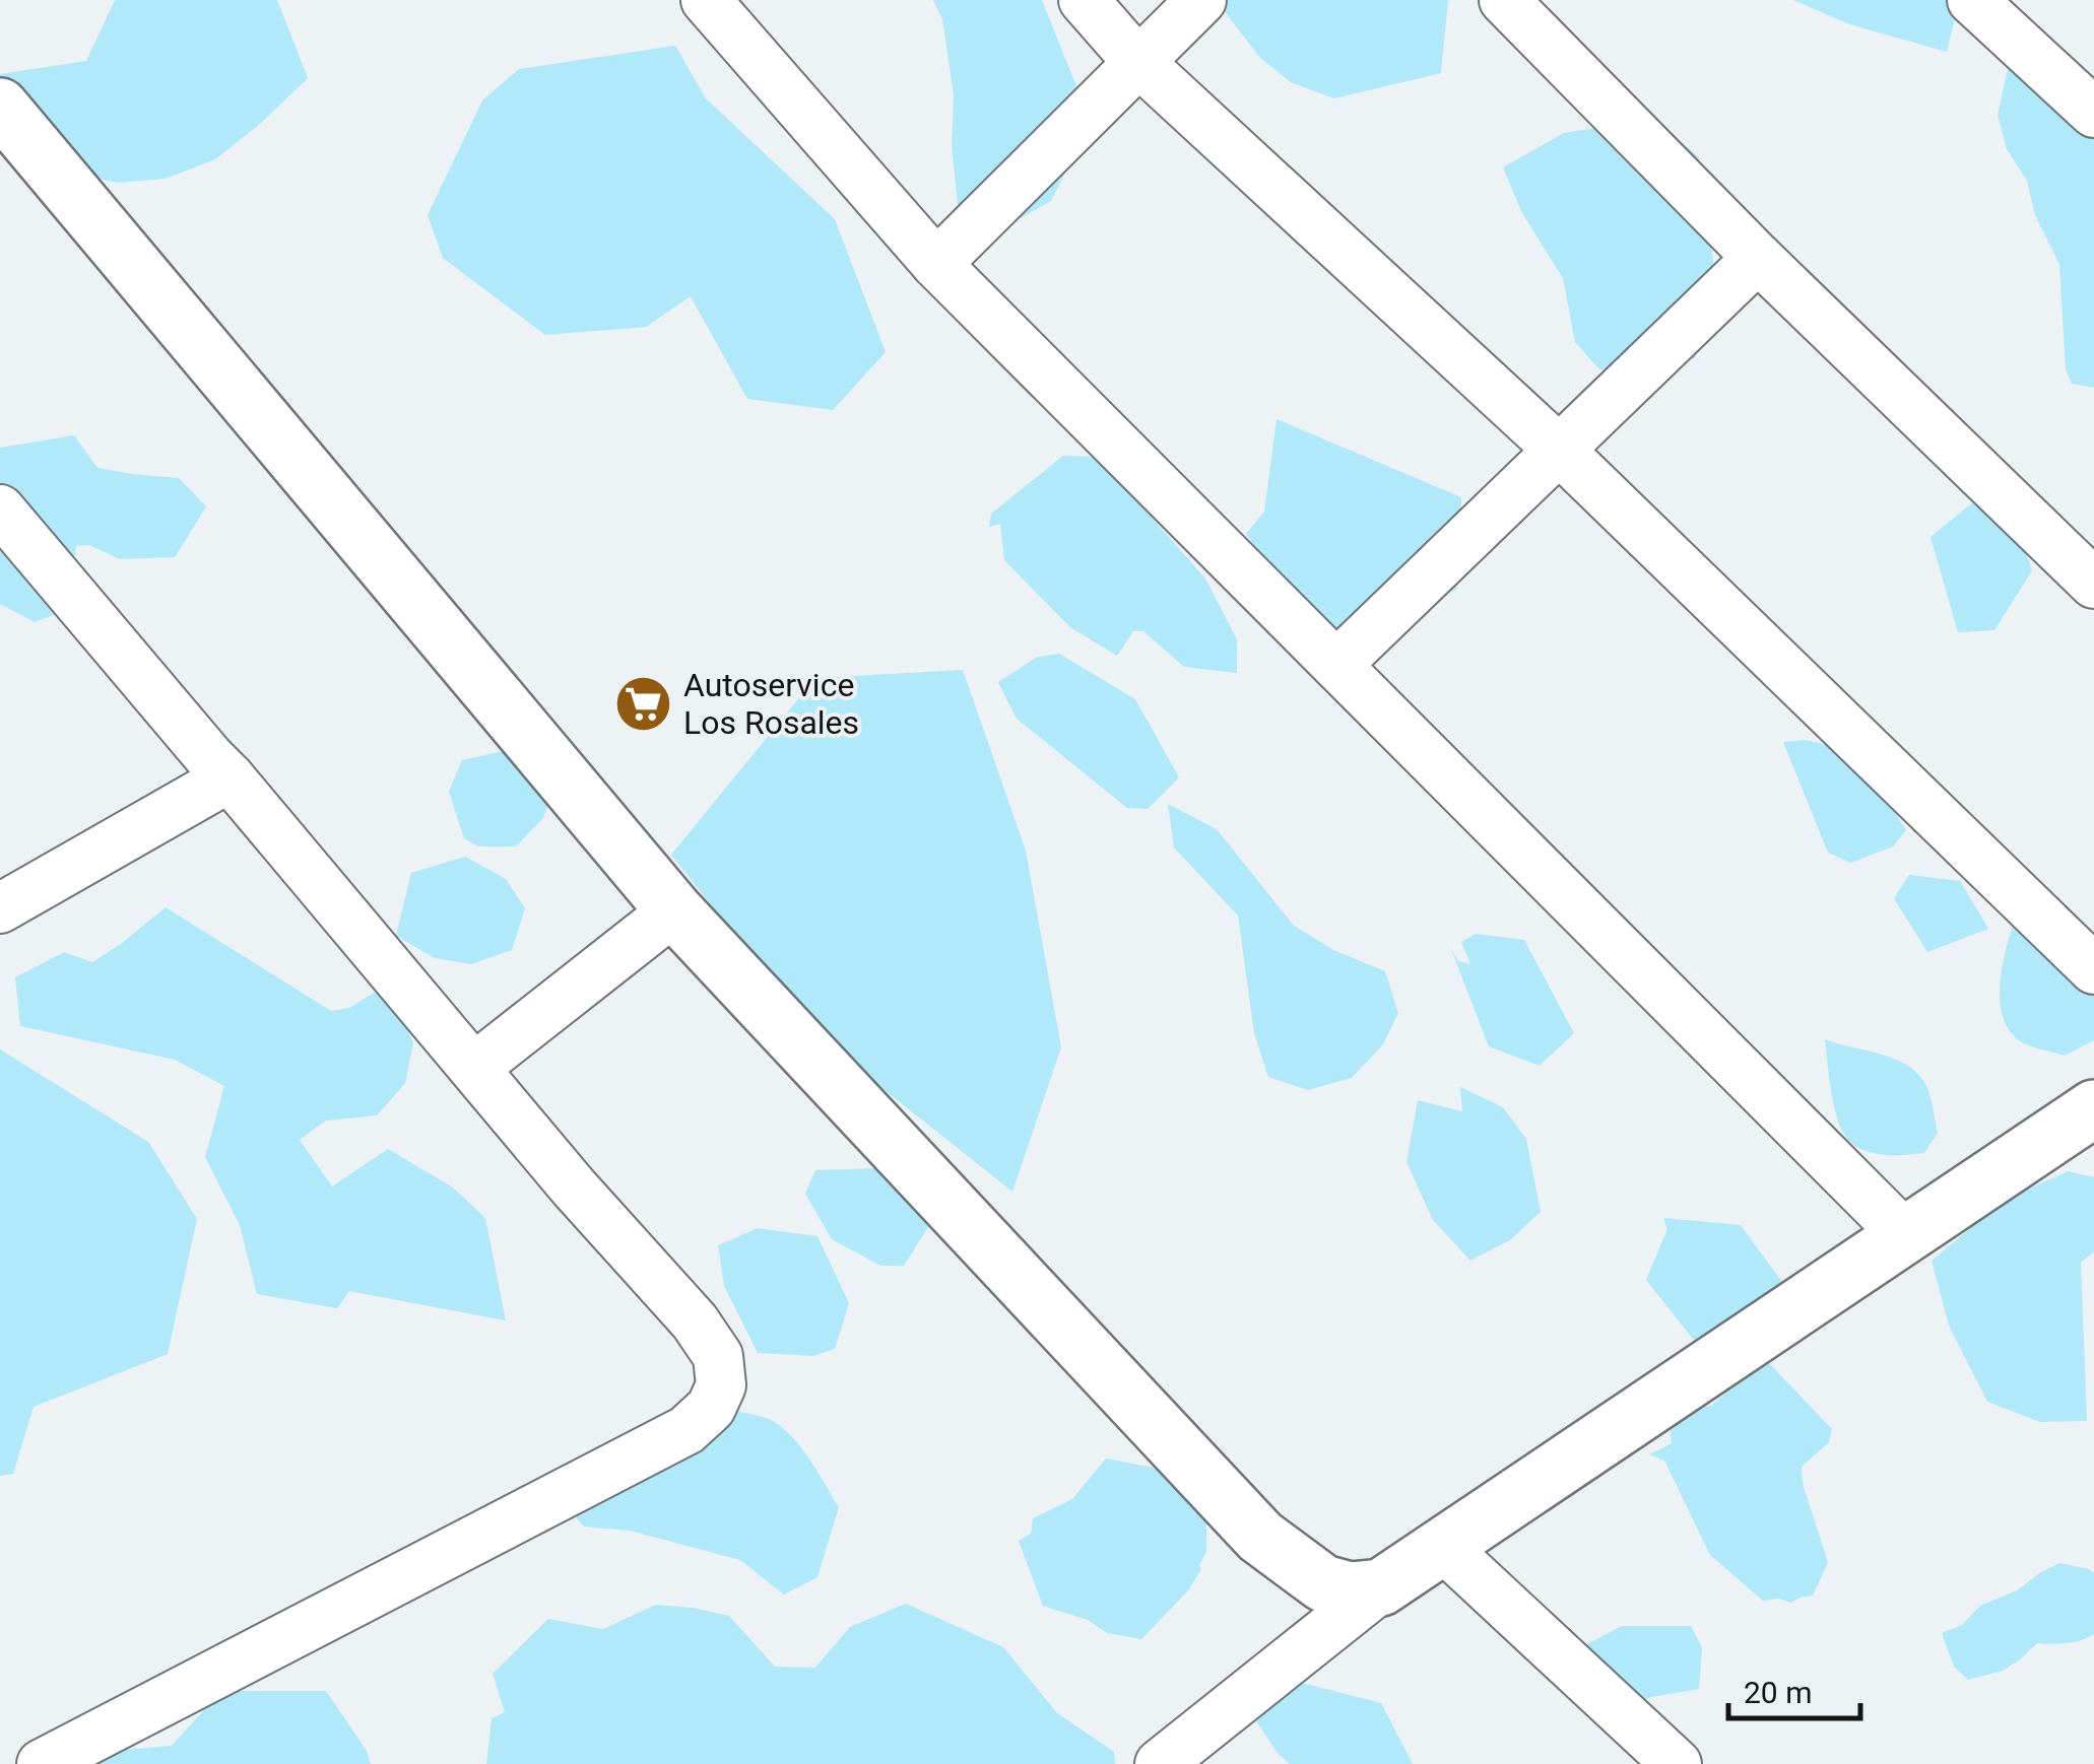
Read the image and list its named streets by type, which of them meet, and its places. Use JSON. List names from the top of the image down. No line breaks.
{"places":{"supermarket":["Autoservice Los Rosales"]},"scale_bar":"20 m"}
